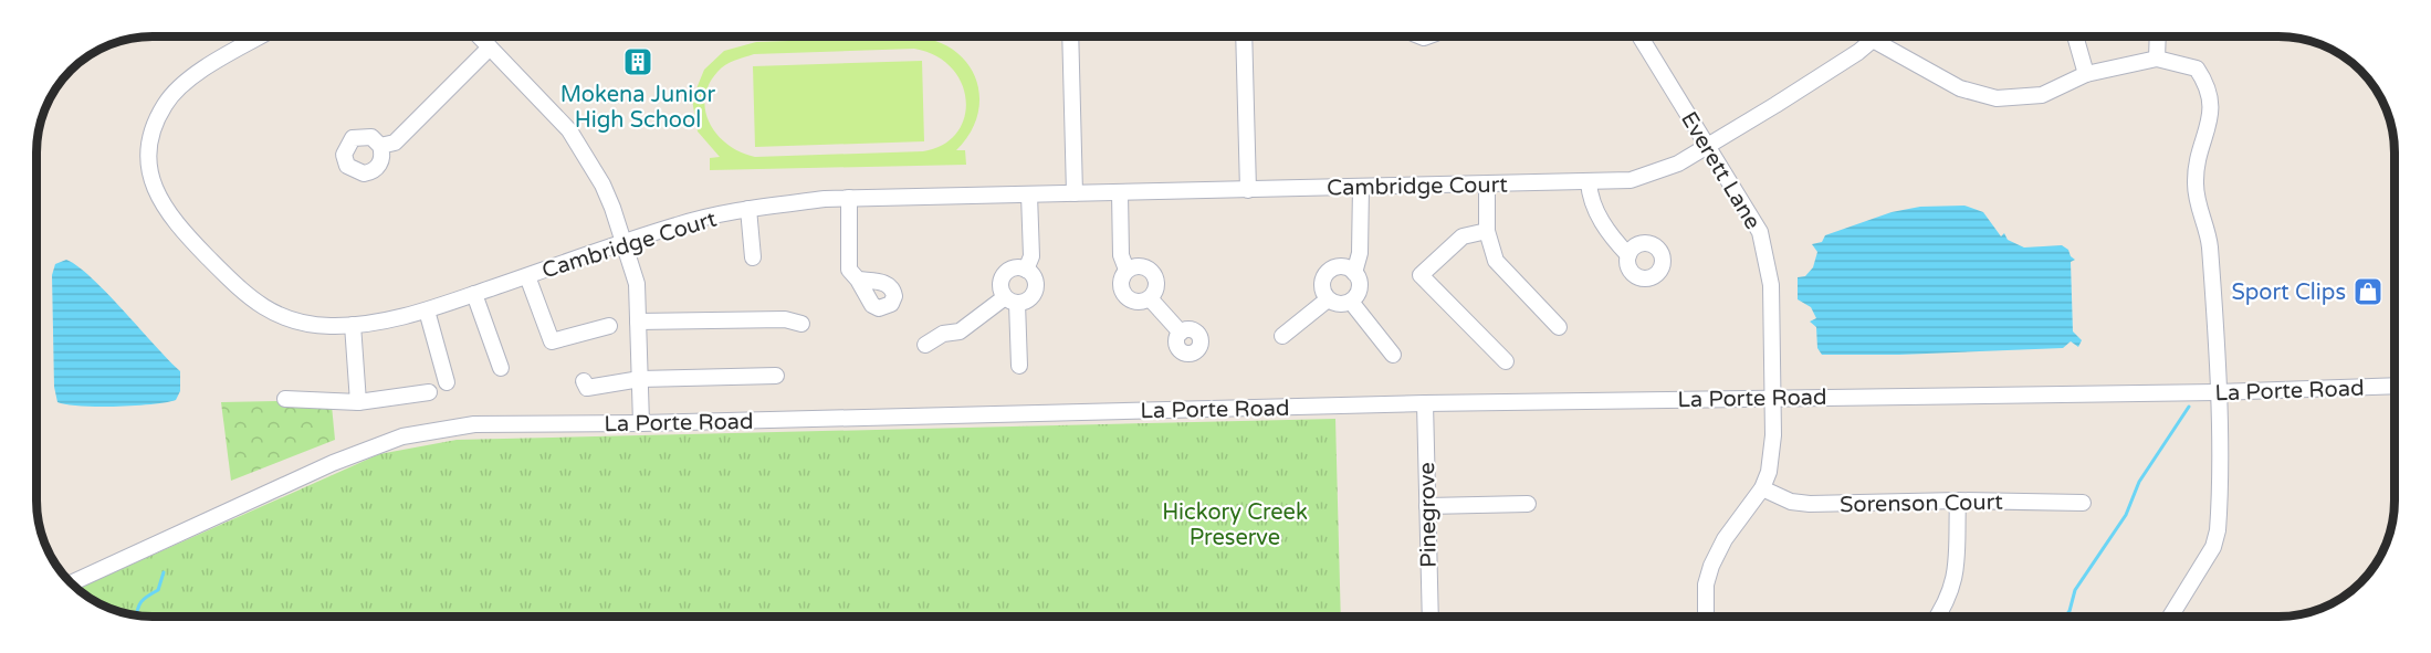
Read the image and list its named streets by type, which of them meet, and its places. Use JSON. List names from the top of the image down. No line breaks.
{"streets":{"street":["Everett Lane","Cambridge Court","La Porte Road","Sorenson Court","Pinegrove"]},"crossings":[["Everett Lane","Cambridge Court"],["Everett Lane","La Porte Road"],["Everett Lane","Sorenson Court"],["La Porte Road","Pinegrove"]],"parks":["Hickory Creek Preserve"],"places":{"building":["Mokena Junior High School"],"shop":["Sport Clips"]}}
